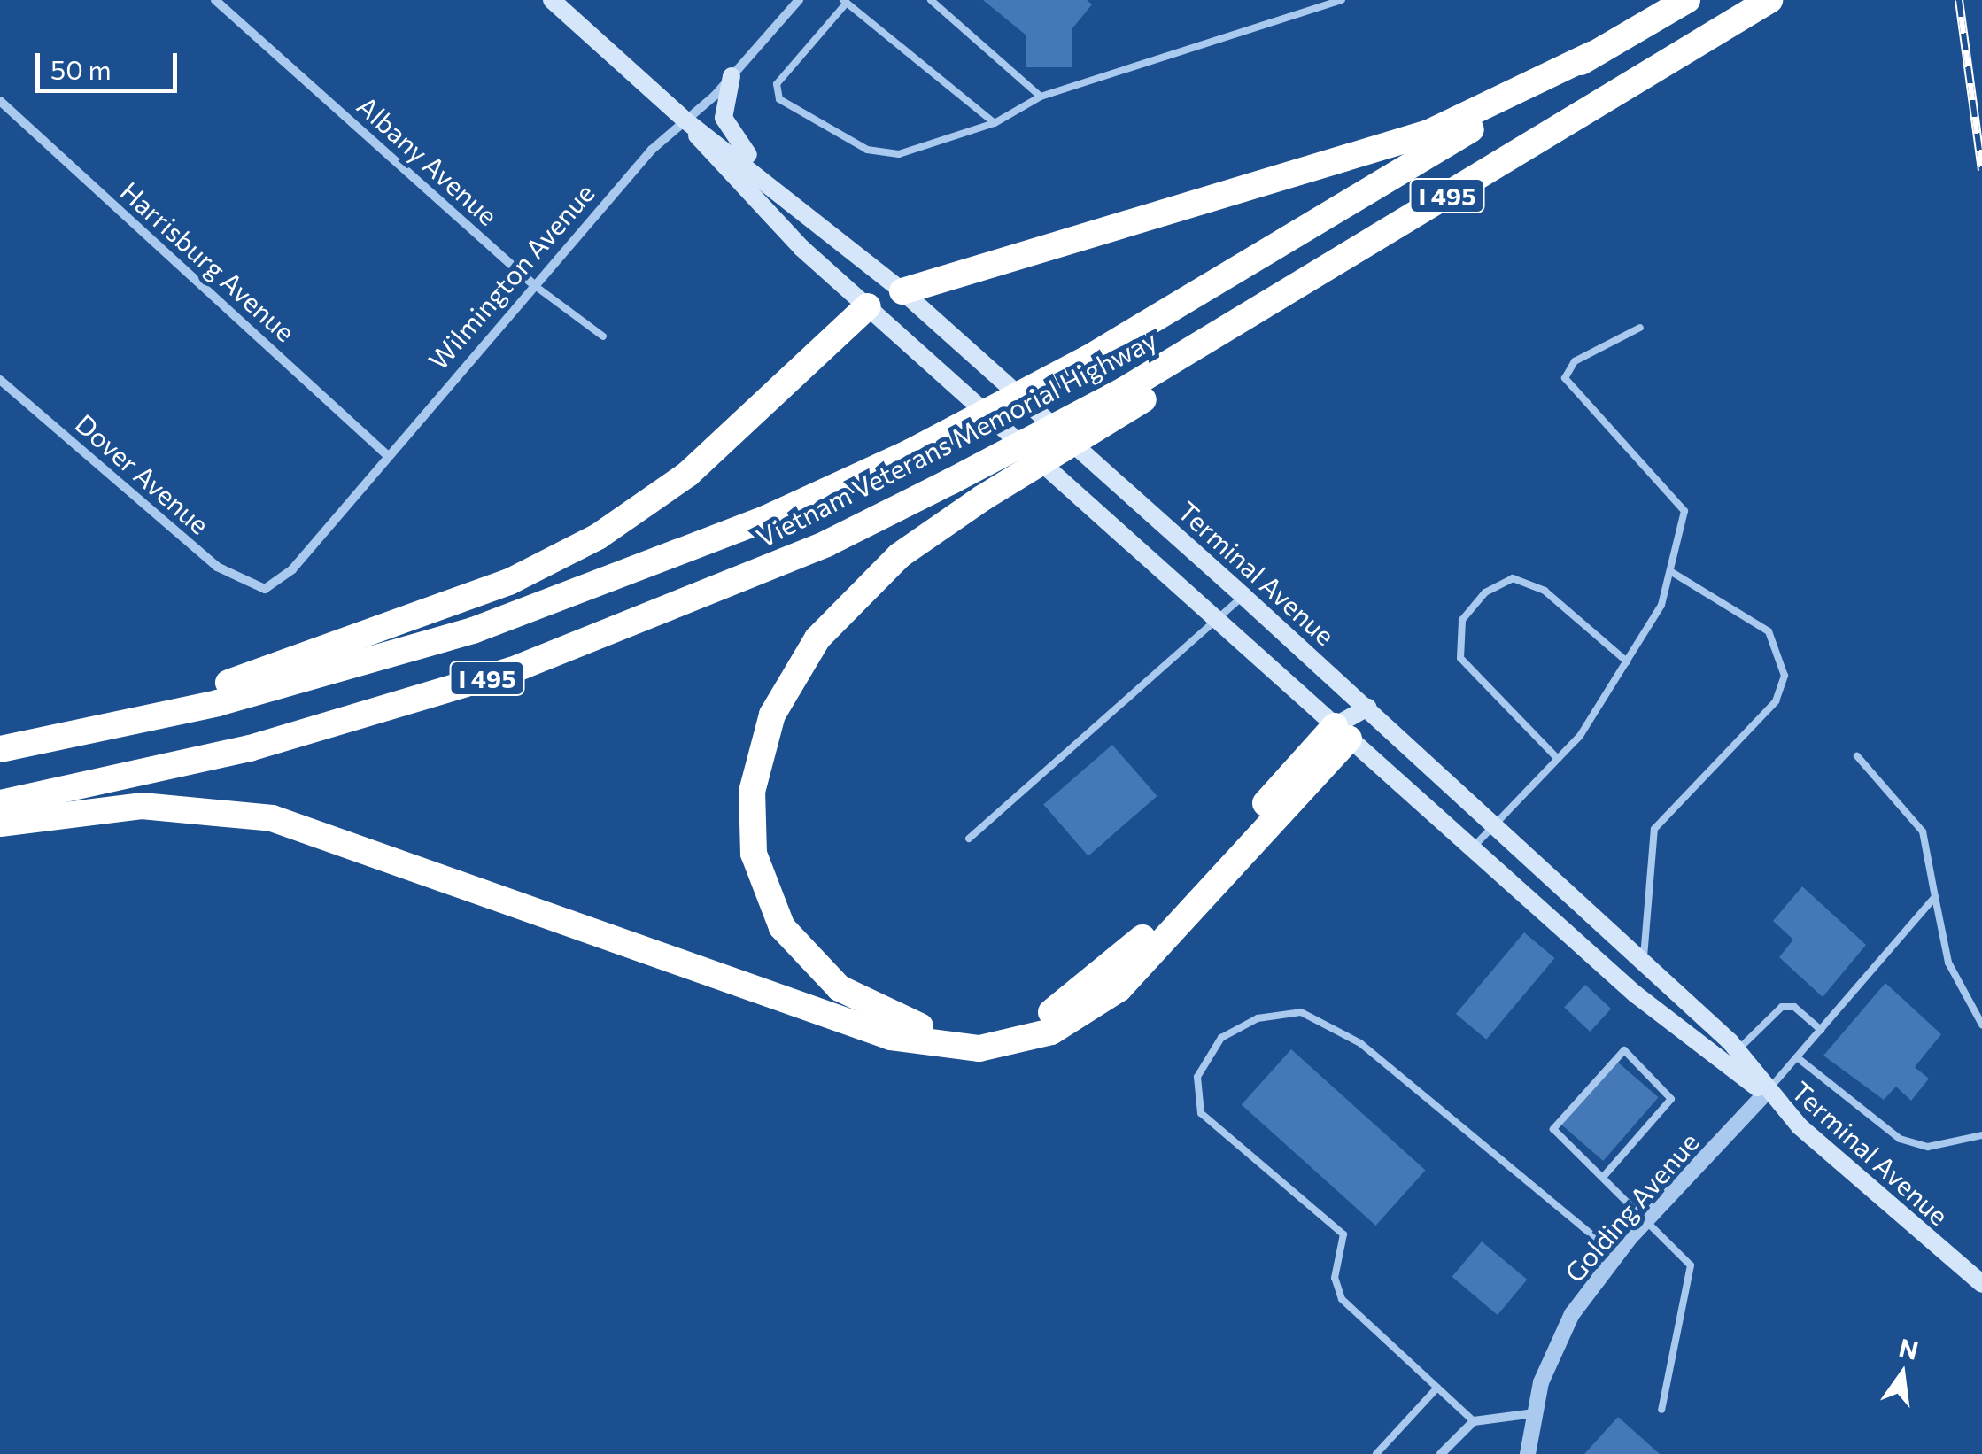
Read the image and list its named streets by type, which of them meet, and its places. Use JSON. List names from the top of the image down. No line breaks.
{"streets":{"highway":["I 495","Vietnam Veterans Memorial Highway"],"main road":["Terminal Avenue"],"street":["Albany Avenue","Harrisburg Avenue","Wilmington Avenue","Dover Avenue","Golding Avenue"]},"crossings":[["Albany Avenue","Wilmington Avenue"],["Harrisburg Avenue","Wilmington Avenue"],["Wilmington Avenue","Dover Avenue"],["Wilmington Avenue","Terminal Avenue"],["Terminal Avenue","Golding Avenue"]],"scale_bar":"50 m","north":"top"}
